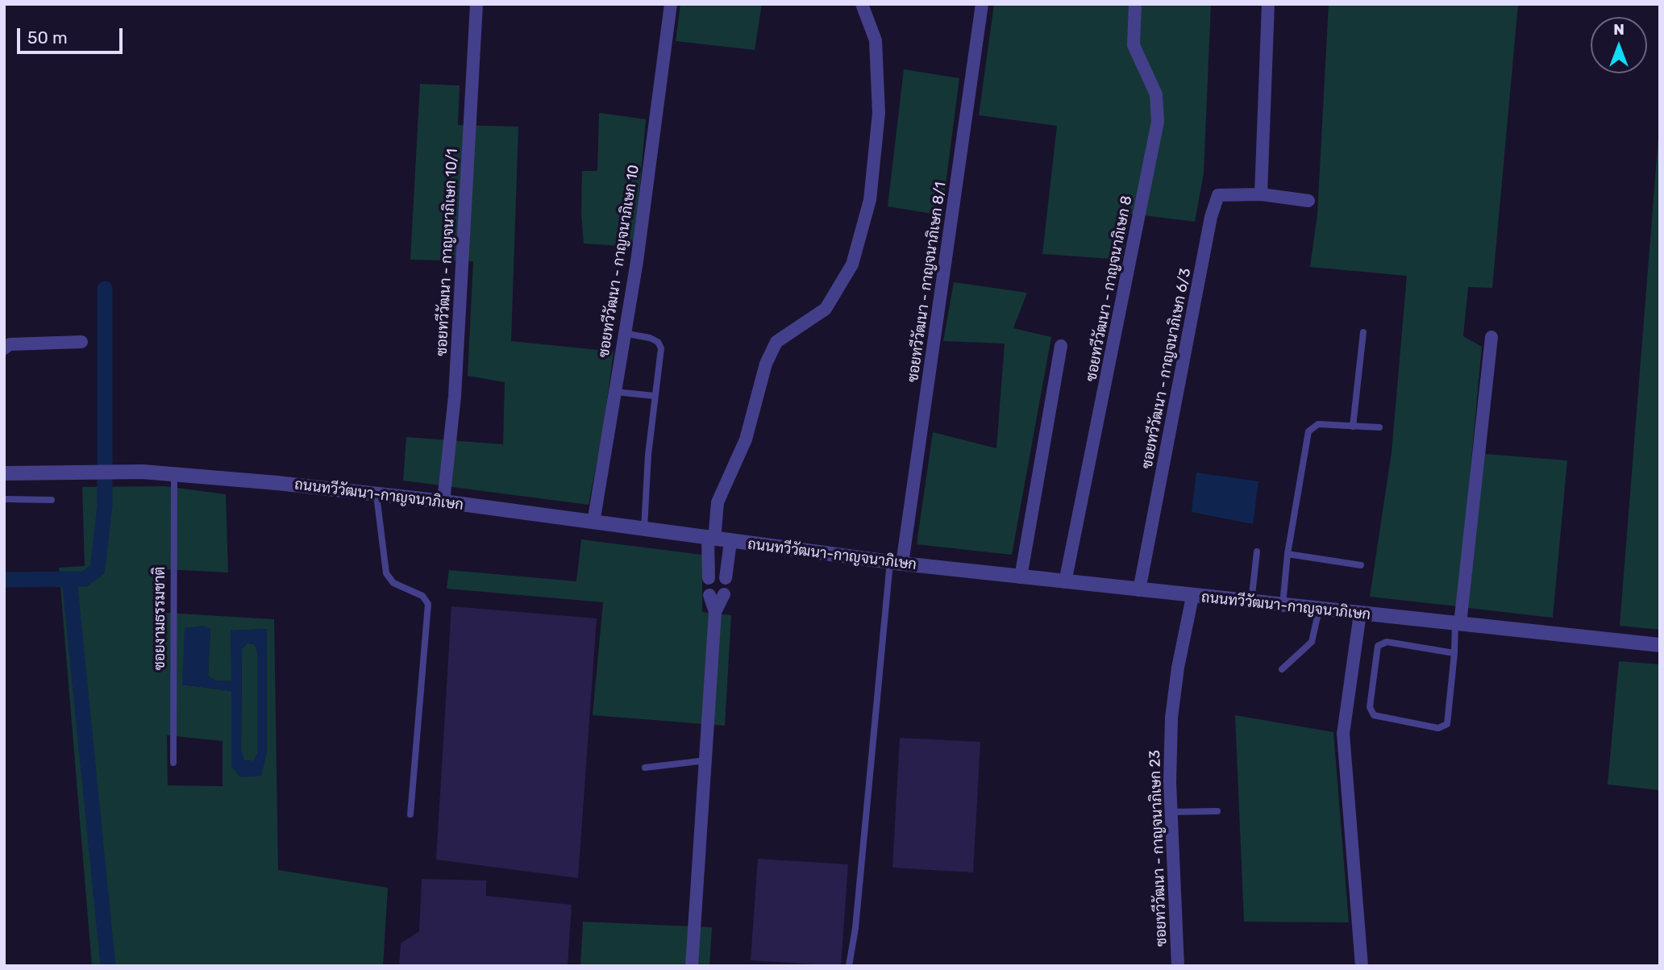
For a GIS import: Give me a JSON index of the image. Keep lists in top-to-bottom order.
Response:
{
  "streets": {
    "street": [
      "ซอยทวีวัฒนา - กาญจนาภิเษก 10/1",
      "ซอยทวีวัฒนา - กาญจนาภิเษก 10",
      "ซอยทวีวัฒนา - กาญจนาภิเษก 8/1",
      "ซอยทวีวัฒนา - กาญจนาภิเษก 8",
      "ซอยทวีวัฒนา - กาญจนาภิเษก 6/3",
      "ถนนทวีวัฒนา-กาญจนาภิเษก",
      "ซอยทวีวัฒนา - กาญจนาภิเษก 23"
    ],
    "lane": ["ซอยงามธรรมชาติ"]
  },
  "crossings": [
    ["ซอยทวีวัฒนา - กาญจนาภิเษก 10/1", "ถนนทวีวัฒนา-กาญจนาภิเษก"],
    ["ซอยทวีวัฒนา - กาญจนาภิเษก 10", "ถนนทวีวัฒนา-กาญจนาภิเษก"],
    ["ซอยทวีวัฒนา - กาญจนาภิเษก 8/1", "ถนนทวีวัฒนา-กาญจนาภิเษก"],
    ["ซอยทวีวัฒนา - กาญจนาภิเษก 8", "ถนนทวีวัฒนา-กาญจนาภิเษก"],
    ["ซอยทวีวัฒนา - กาญจนาภิเษก 6/3", "ถนนทวีวัฒนา-กาญจนาภิเษก"],
    ["ถนนทวีวัฒนา-กาญจนาภิเษก", "ซอยงามธรรมชาติ"],
    ["ถนนทวีวัฒนา-กาญจนาภิเษก", "ซอยทวีวัฒนา - กาญจนาภิเษก 23"]
  ],
  "scale_bar": "50 m",
  "north": "top"
}
